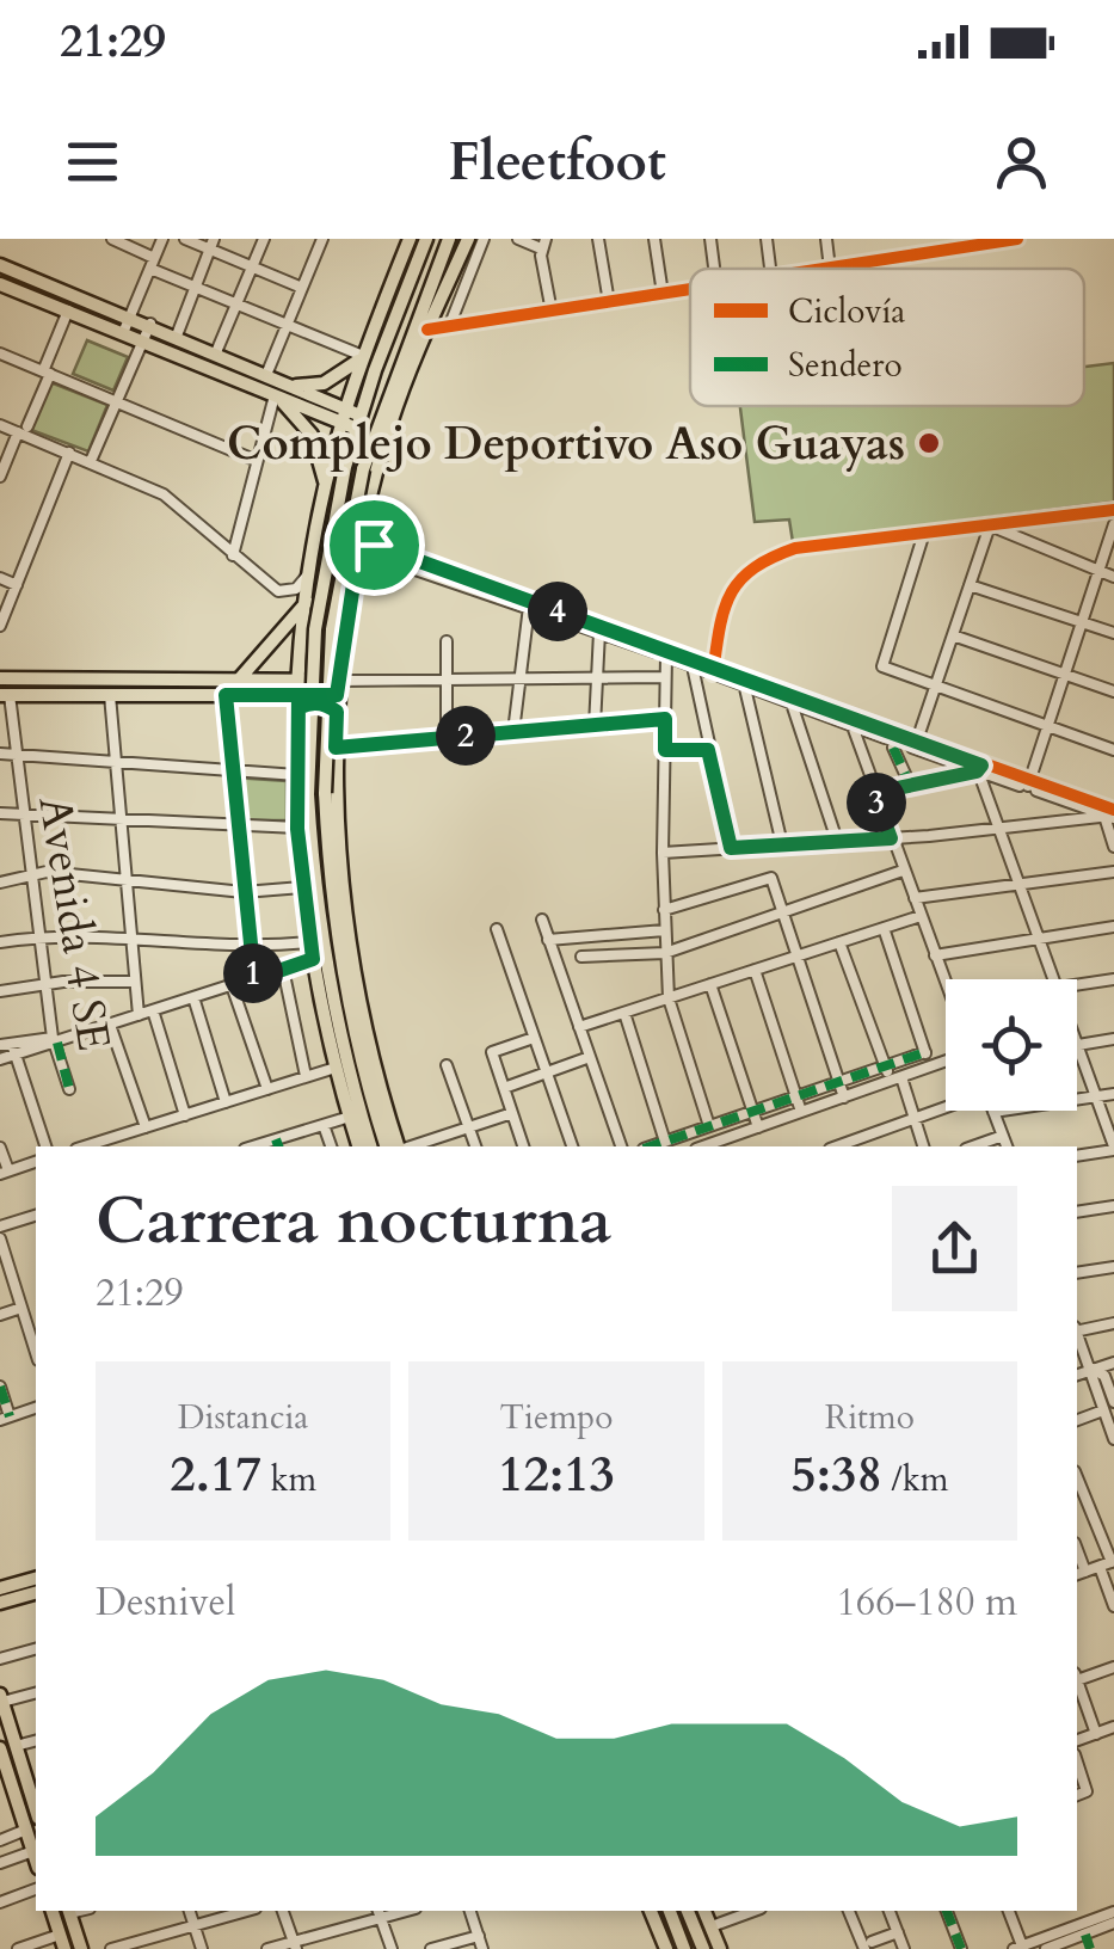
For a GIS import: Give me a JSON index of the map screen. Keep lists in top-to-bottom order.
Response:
{
  "streets": {
    "street": ["Avenida 4 SE"]
  },
  "places": ["Complejo Deportivo Aso Guayas"],
  "legend": ["Ciclovía", "Sendero"],
  "page": {
    "status": "21:29",
    "header": "Fleetfoot",
    "pins": [
      "4",
      "2",
      "3",
      "1"
    ],
    "heading": ["Carrera nocturna", "21:29"],
    "stats": [
      ["Distancia", "2.17 km"],
      ["Tiempo", "12:13"],
      ["Ritmo", "5:38 /km"]
    ],
    "chart": ["Desnivel", "166–180 m"]
  }
}
